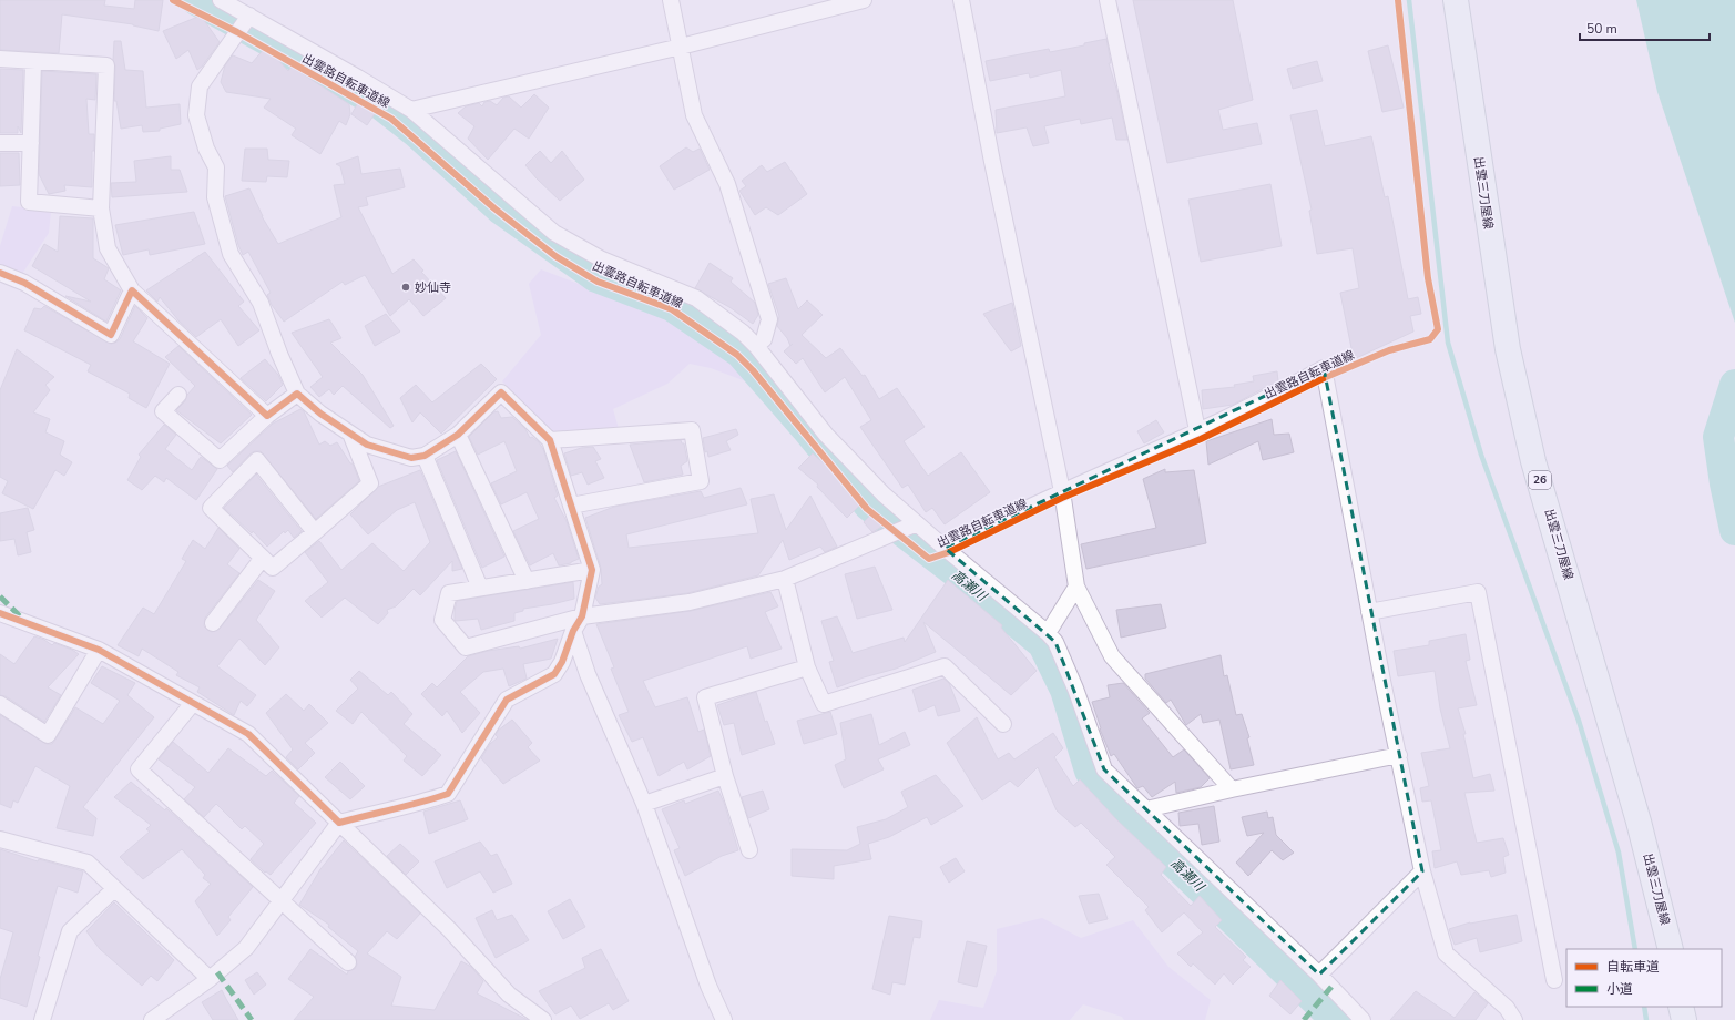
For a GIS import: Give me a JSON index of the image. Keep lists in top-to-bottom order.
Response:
{
  "streets": {
    "main road": ["出雲三刀屋線", "26"],
    "cycle path": ["出雲路自転車道線"]
  },
  "water": ["高瀬川"],
  "places": ["妙仙寺"],
  "legend": ["自転車道", "小道"],
  "scale_bar": "50 m"
}
